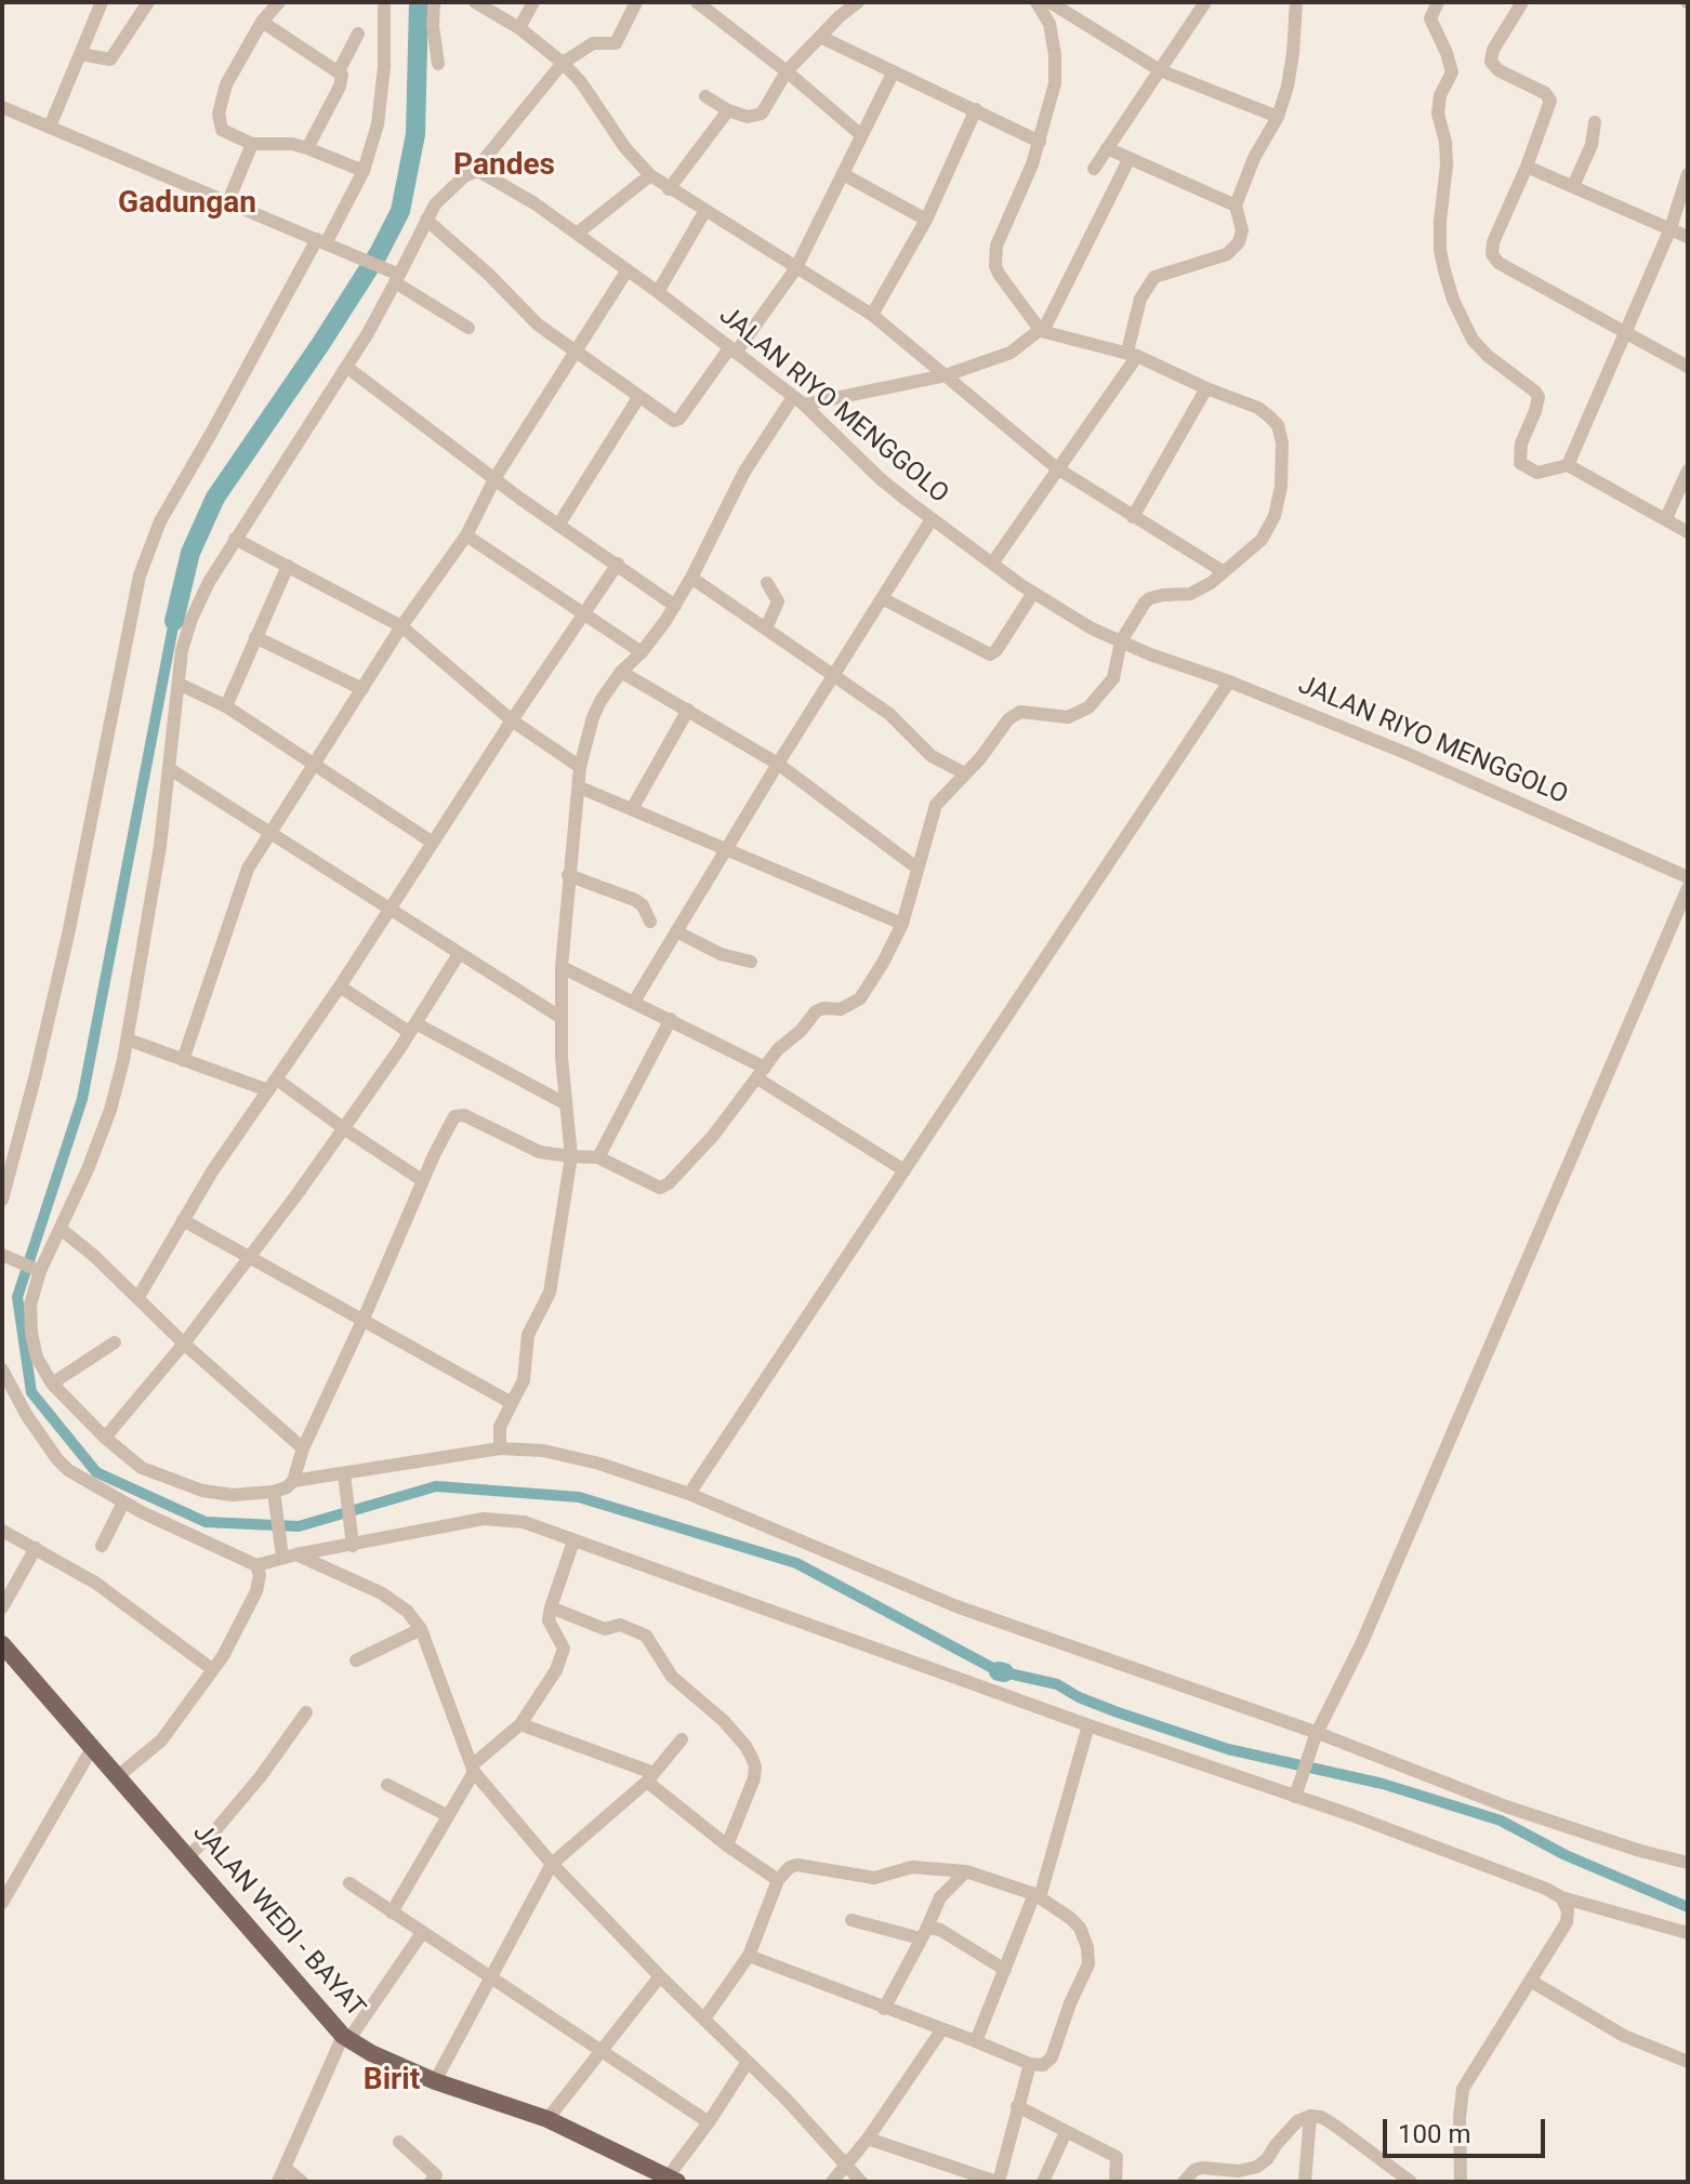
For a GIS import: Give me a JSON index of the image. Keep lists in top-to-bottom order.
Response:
{
  "streets": {
    "main road": ["JALAN WEDI - BAYAT"],
    "street": ["JALAN RIYO MENGGOLO"]
  },
  "districts": ["Pandes", "Gadungan", "Birit"],
  "scale_bar": "100 m"
}
